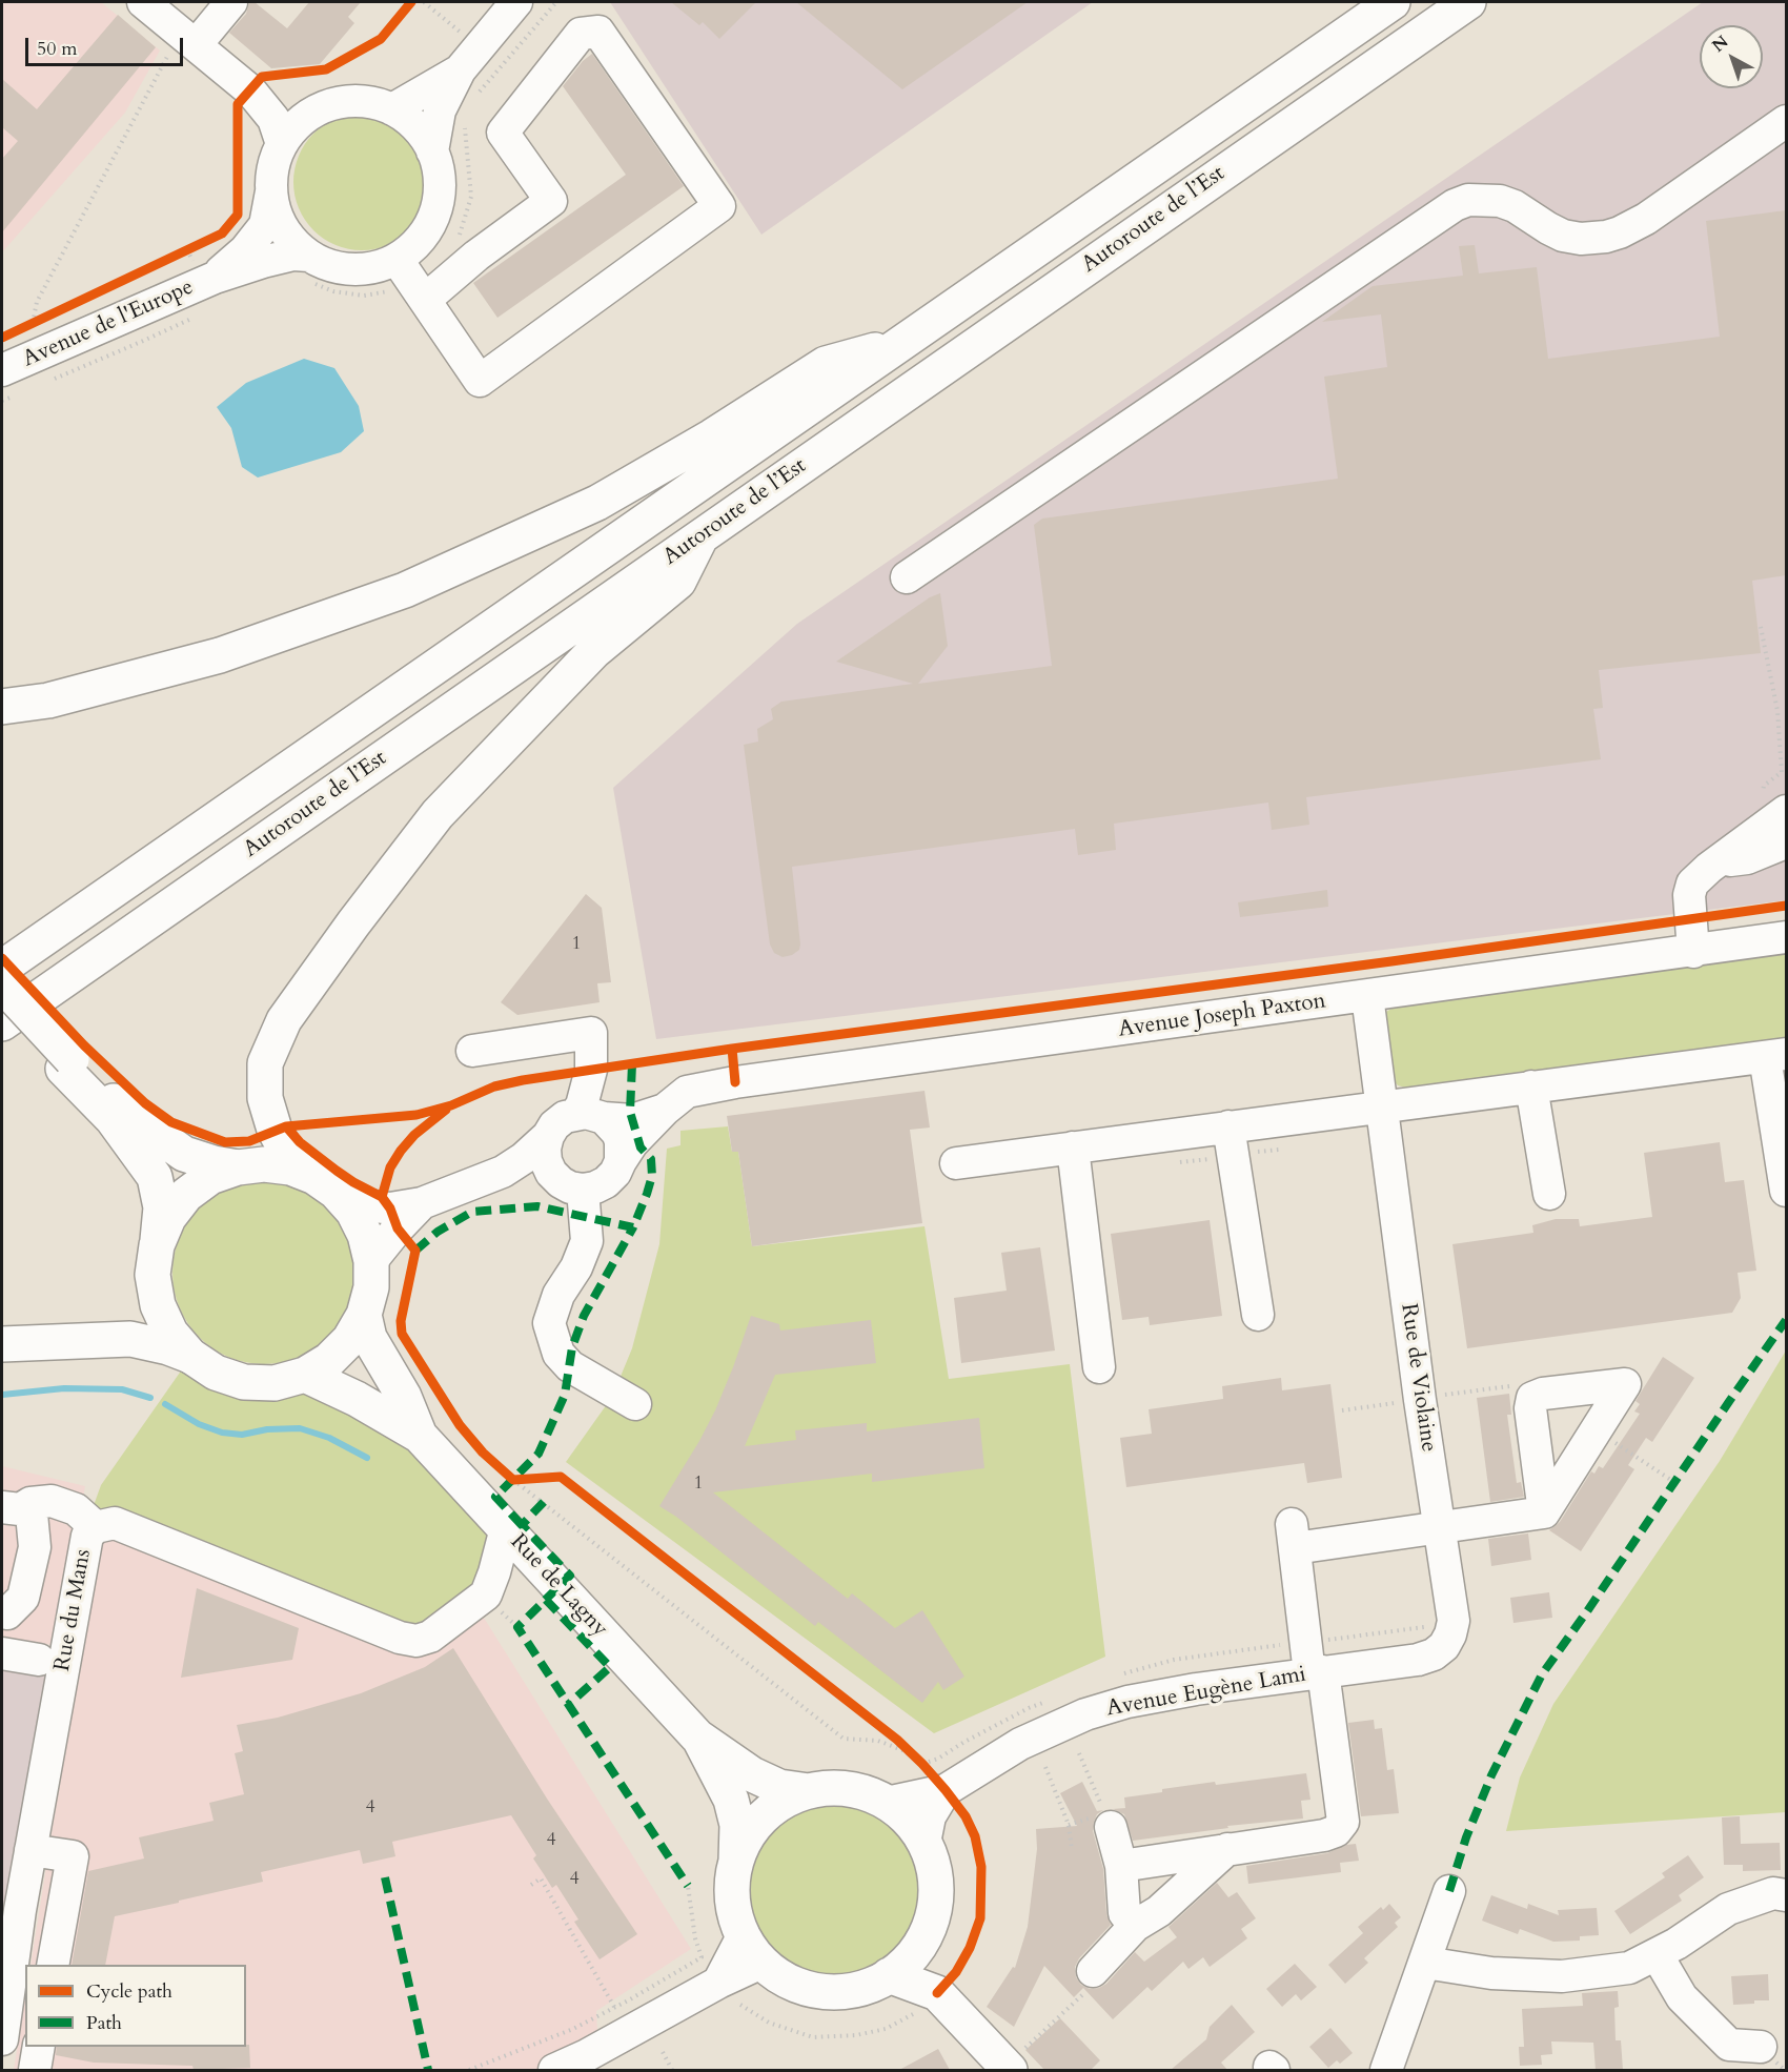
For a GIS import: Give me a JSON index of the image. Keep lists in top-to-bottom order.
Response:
{
  "streets": {
    "main road": ["Autoroute de l’Est", "Rue de Lagny"],
    "street": [
      "Avenue de l'Europe",
      "Avenue Joseph Paxton",
      "Rue de Violaine",
      "Rue du Mans",
      "Avenue Eugène Lami"
    ]
  },
  "crossings": [
    ["Avenue Joseph Paxton", "Rue de Violaine"],
    ["Rue de Violaine", "Avenue Eugène Lami"],
    ["Rue de Lagny", "Rue du Mans"]
  ],
  "house_numbers": [
    "1",
    "1",
    "4",
    "4",
    "4"
  ],
  "legend": ["Cycle path", "Path"],
  "scale_bar": "50 m",
  "north": "top left"
}
